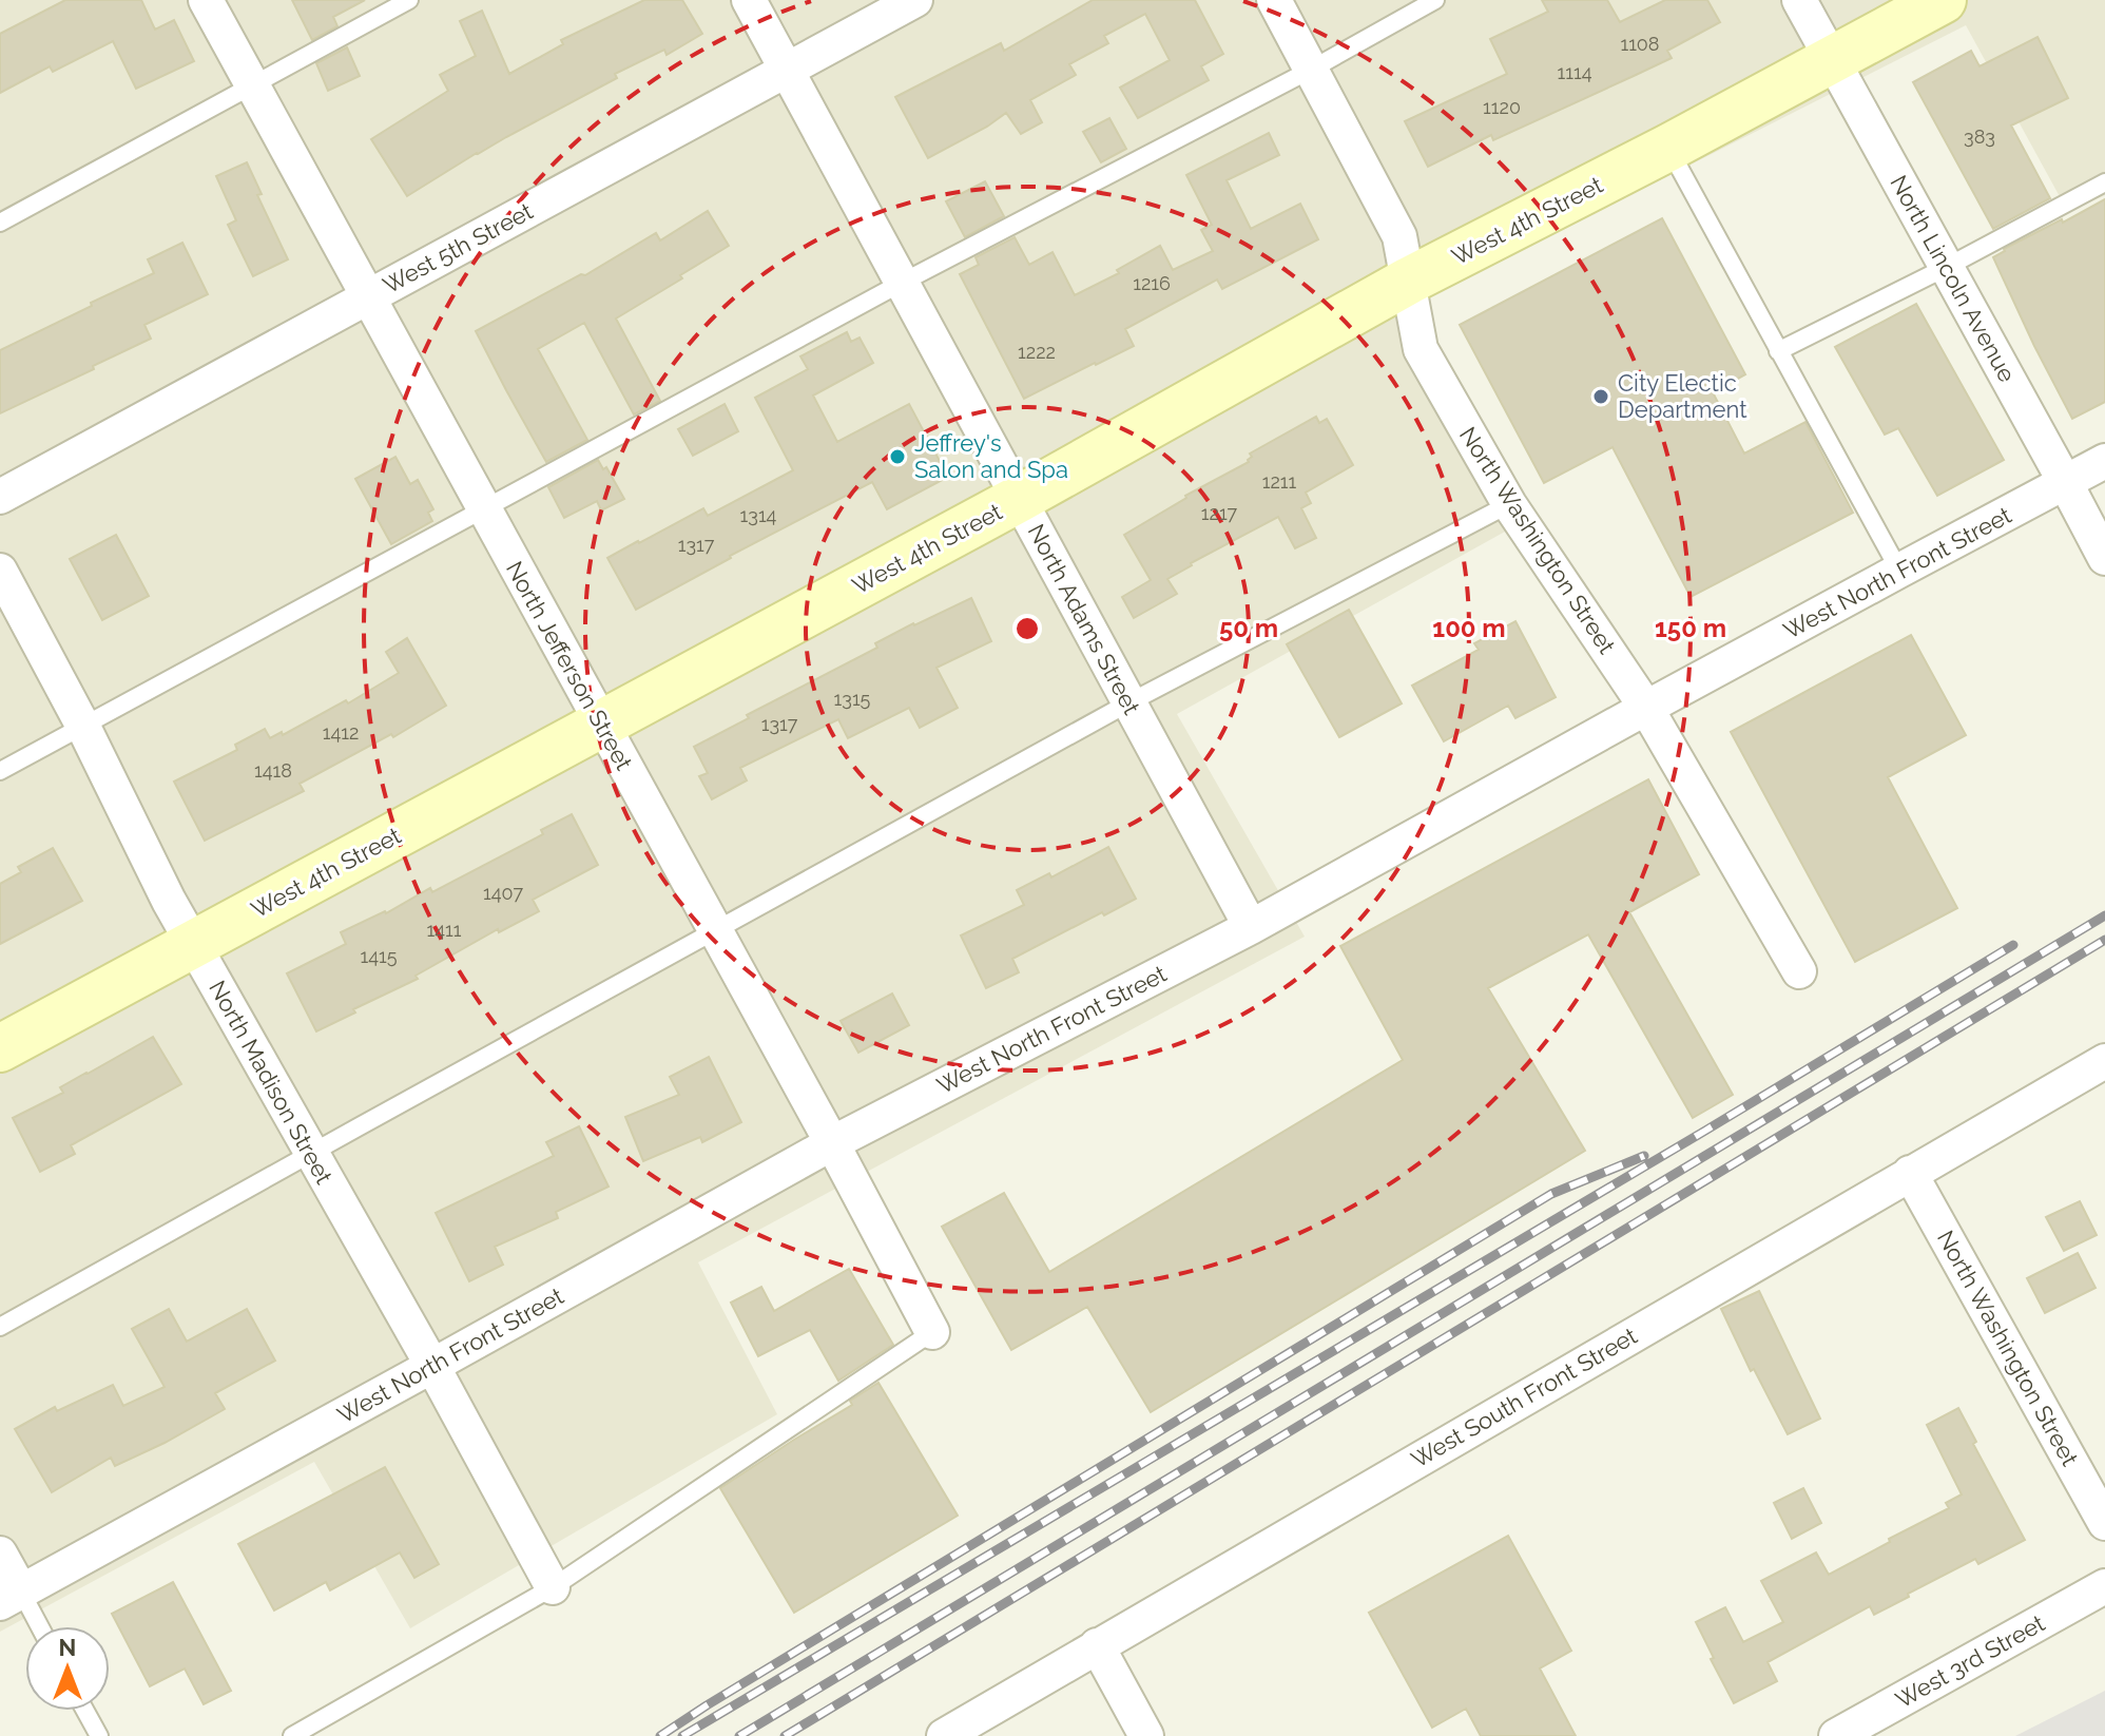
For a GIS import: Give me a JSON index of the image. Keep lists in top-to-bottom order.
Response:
{
  "streets": {
    "main road": ["West 4th Street"],
    "street": [
      "West 5th Street",
      "North Lincoln Avenue",
      "North Washington Street",
      "West North Front Street",
      "North Adams Street",
      "North Jefferson Street",
      "North Madison Street",
      "West South Front Street",
      "West 3rd Street"
    ]
  },
  "crossings": [
    ["West 4th Street", "North Lincoln Avenue"],
    ["West 4th Street", "North Washington Street"],
    ["West 4th Street", "North Adams Street"],
    ["West 4th Street", "North Jefferson Street"],
    ["West 4th Street", "North Madison Street"],
    ["West 5th Street", "North Adams Street"],
    ["West 5th Street", "North Jefferson Street"],
    ["North Lincoln Avenue", "West North Front Street"],
    ["North Washington Street", "West North Front Street"],
    ["North Washington Street", "West South Front Street"],
    ["West North Front Street", "North Adams Street"],
    ["West North Front Street", "North Jefferson Street"],
    ["West North Front Street", "North Madison Street"]
  ],
  "places": ["City Electic Department", "Jeffrey's Salon and Spa"],
  "house_numbers": [
    "1108",
    "1114",
    "1120",
    "383",
    "1216",
    "1222",
    "1211",
    "1217",
    "1314",
    "1317",
    "1315",
    "1317",
    "1412",
    "1418",
    "1407",
    "1411",
    "1415"
  ],
  "north": "top",
  "rings": ["50 m", "100 m", "150 m"]
}
